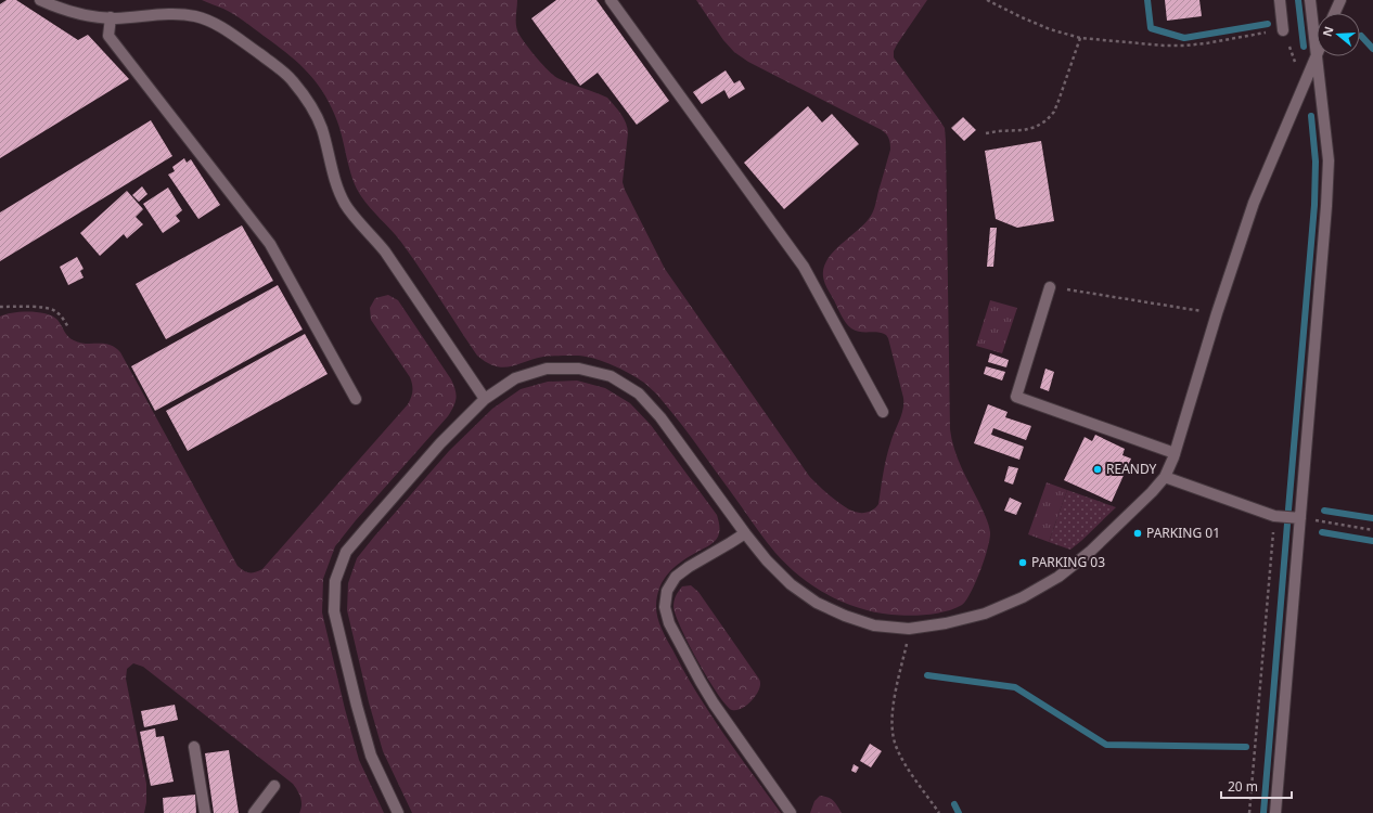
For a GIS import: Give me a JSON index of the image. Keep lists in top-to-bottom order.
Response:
{
  "places": ["REANDY", "PARKING 01", "PARKING 03"],
  "scale_bar": "20 m",
  "north": "left"
}
